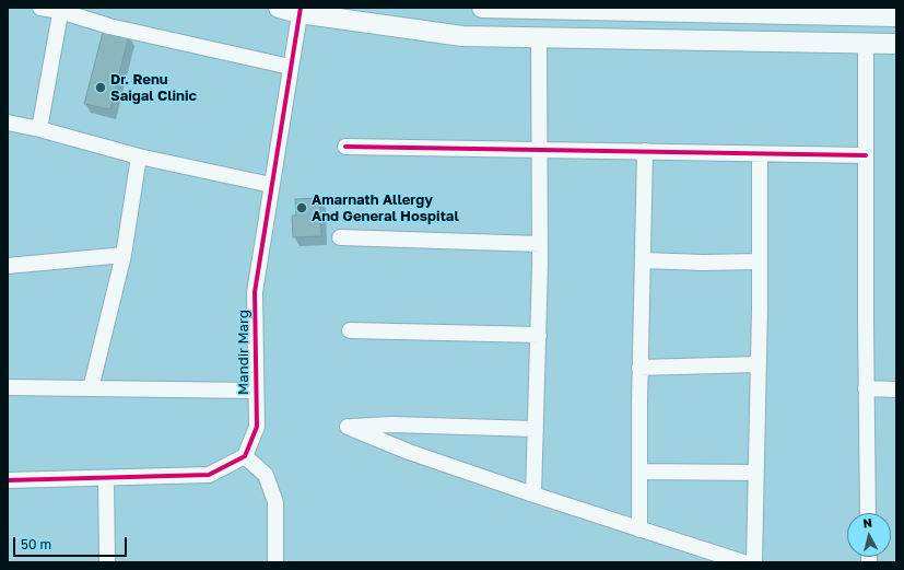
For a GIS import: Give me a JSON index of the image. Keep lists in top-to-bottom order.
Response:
{
  "streets": {
    "street": ["Mandir Marg"]
  },
  "places": ["Dr. Renu Saigal Clinic", "Amarnath Allergy And General Hospital"],
  "scale_bar": "50 m",
  "north": "top"
}
